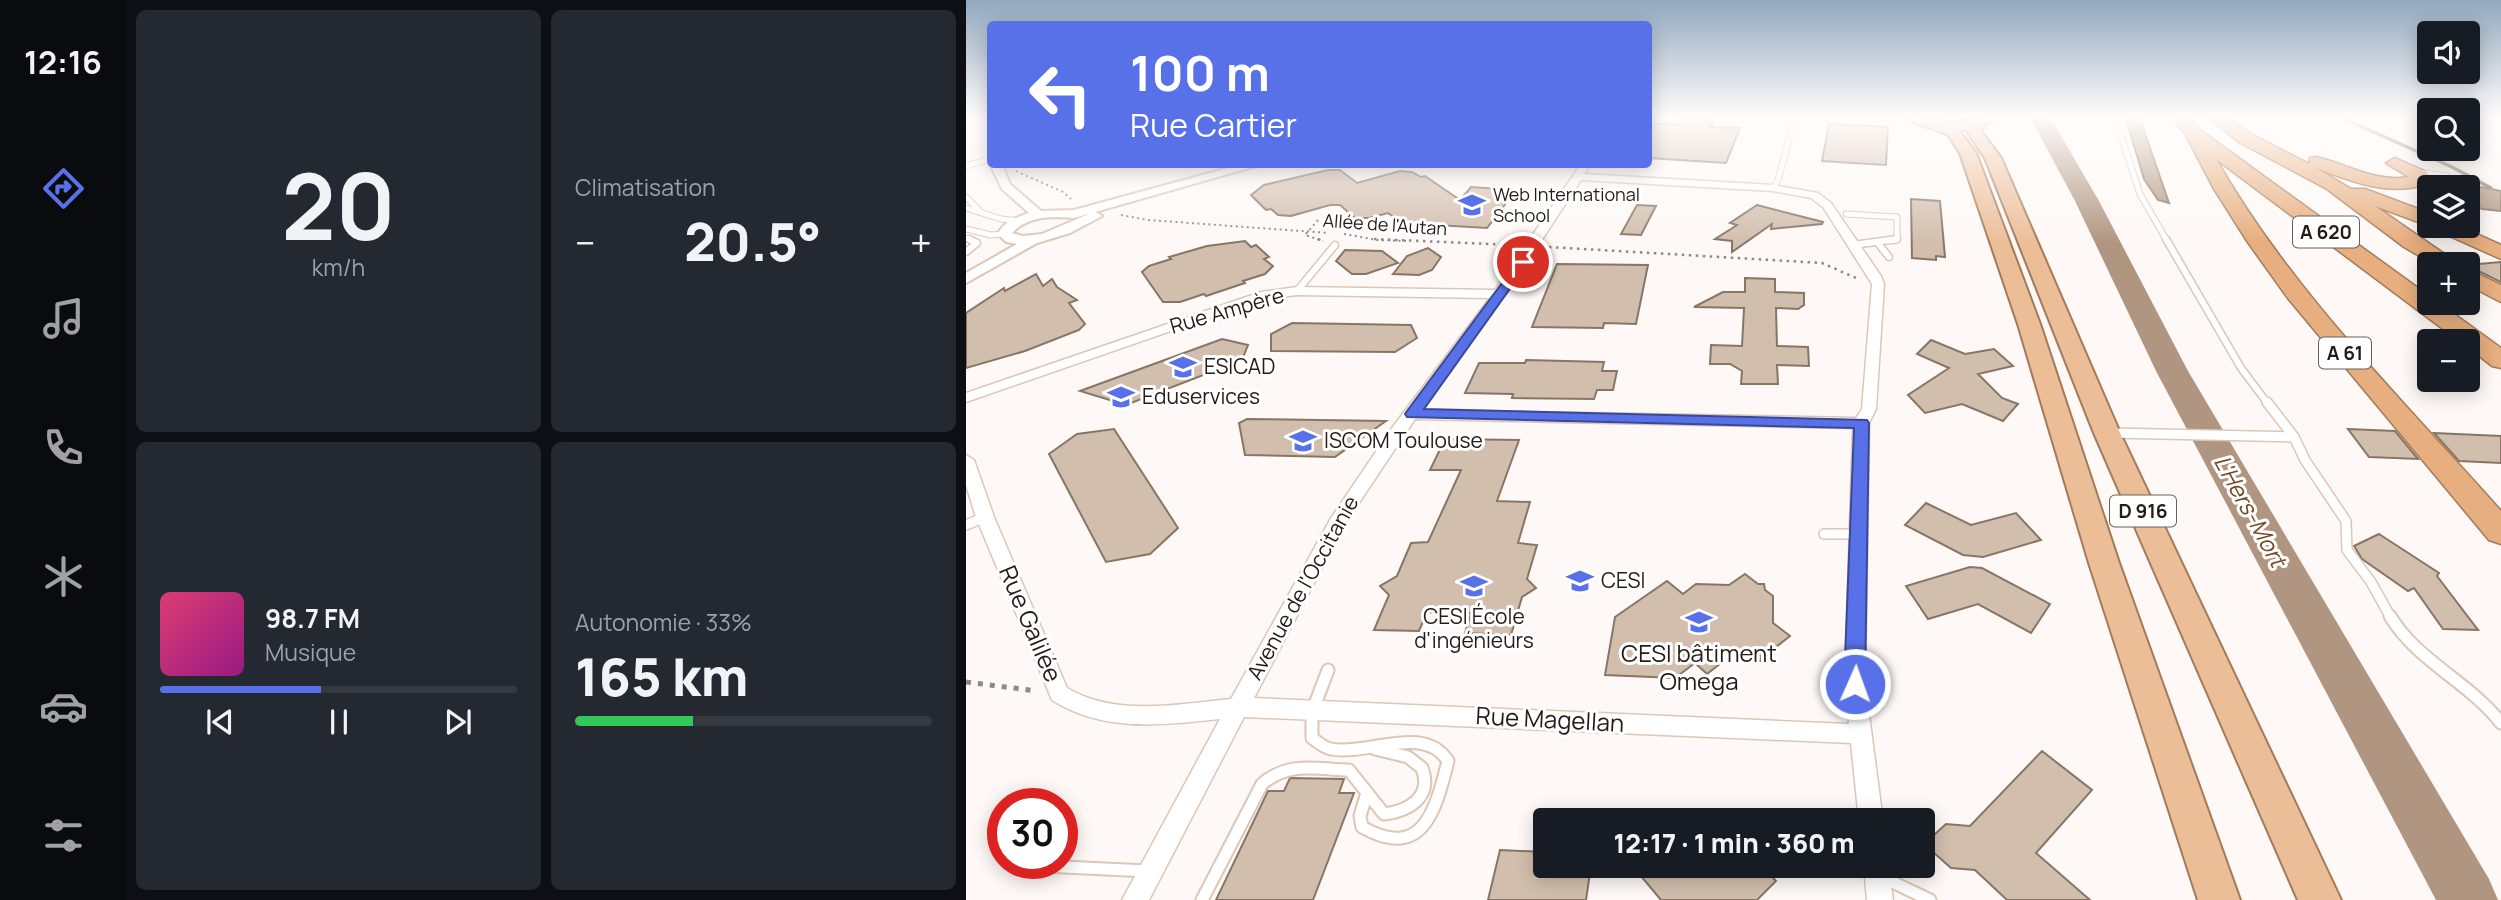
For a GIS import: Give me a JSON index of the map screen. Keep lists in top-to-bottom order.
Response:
{
  "streets": {
    "highway": ["A 620", "A 61", "D 916"],
    "street": [
      "Rue Ampère",
      "Avenue de l'Occitanie",
      "Rue Galilée",
      "Rue Magellan"
    ],
    "path": ["Allée de l'Autan"]
  },
  "crossings": [
    ["Allée de l'Autan", "Avenue de l'Occitanie"],
    ["Rue Ampère", "Avenue de l'Occitanie"],
    ["Avenue de l'Occitanie", "Rue Galilée"],
    ["Avenue de l'Occitanie", "Rue Magellan"],
    ["Rue Galilée", "Rue Magellan"]
  ],
  "water": ["L'Hers-Mort"],
  "places": {
    "school or university": [
      "Web International School",
      "ESICAD",
      "Eduservices",
      "ISCOM Toulouse",
      "CESI",
      "CESI École d'ingénieurs",
      "CESI bâtiment Omega"
    ]
  },
  "page": {
    "tabs": "12:16",
    "tile": [
      ["20", "km/h"],
      "Climatisation",
      ["Autonomie · 33%", "165 km"]
    ],
    "map_buttons": ["+", "−"],
    "turn": ["100 m", "Rue Cartier"],
    "heat": ["−", "20.5°", "+"],
    "song": ["98.7 FM", "Musique"],
    "limit": "30",
    "trip": "12:17 · 1 min · 360 m"
  }
}
